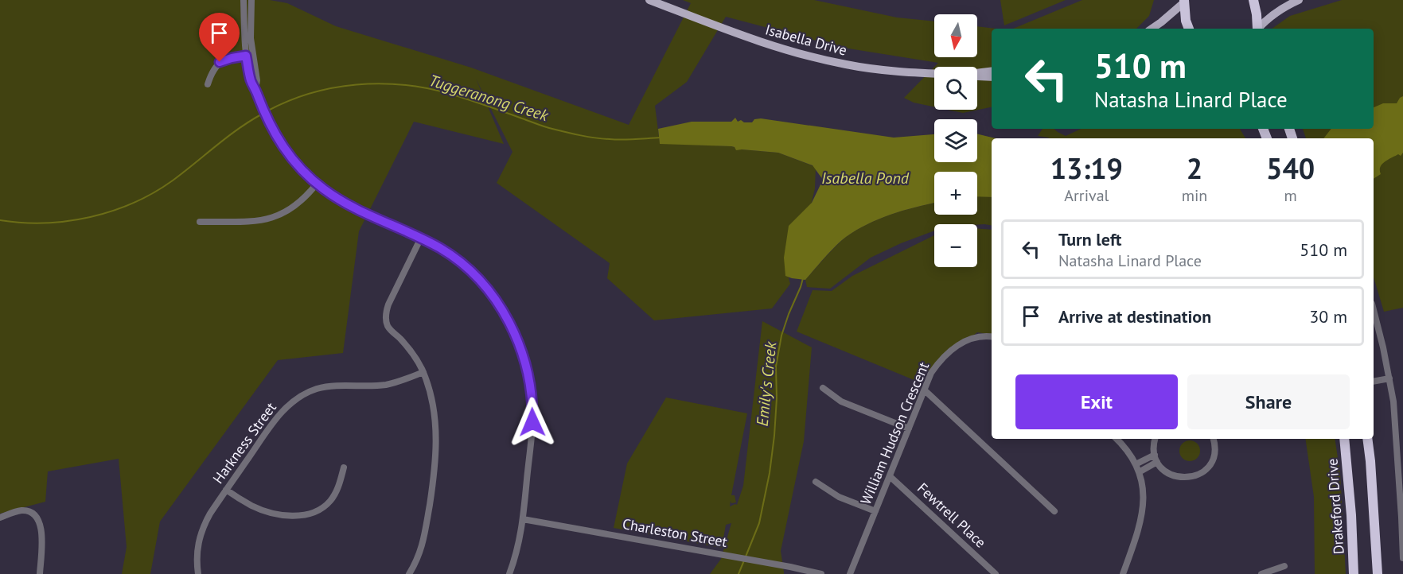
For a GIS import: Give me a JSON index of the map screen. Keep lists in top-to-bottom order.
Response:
{
  "streets": {
    "highway": ["Drakeford Drive"],
    "main road": ["Isabella Drive"],
    "street": [
      "William Hudson Crescent",
      "Harkness Street",
      "Fewtrell Place",
      "Charleston Street"
    ]
  },
  "crossings": [
    ["William Hudson Crescent", "Fewtrell Place"]
  ],
  "water": ["Tuggeranong Creek", "Isabella Pond", "Emily's Creek"],
  "north": "bottom",
  "page": {
    "map_buttons": ["+", "−"],
    "turn": ["510 m", "Natasha Linard Place"],
    "eta": [
      "13:19",
      "Arrival",
      "2",
      "min",
      "540",
      "m"
    ],
    "list": [
      {
        "name": "Turn left",
        "note": "Natasha Linard Place",
        "value": "510 m"
      },
      {
        "name": "Arrive at destination",
        "value": "30 m"
      }
    ],
    "buttons": ["Exit", "Share"]
  }
}
